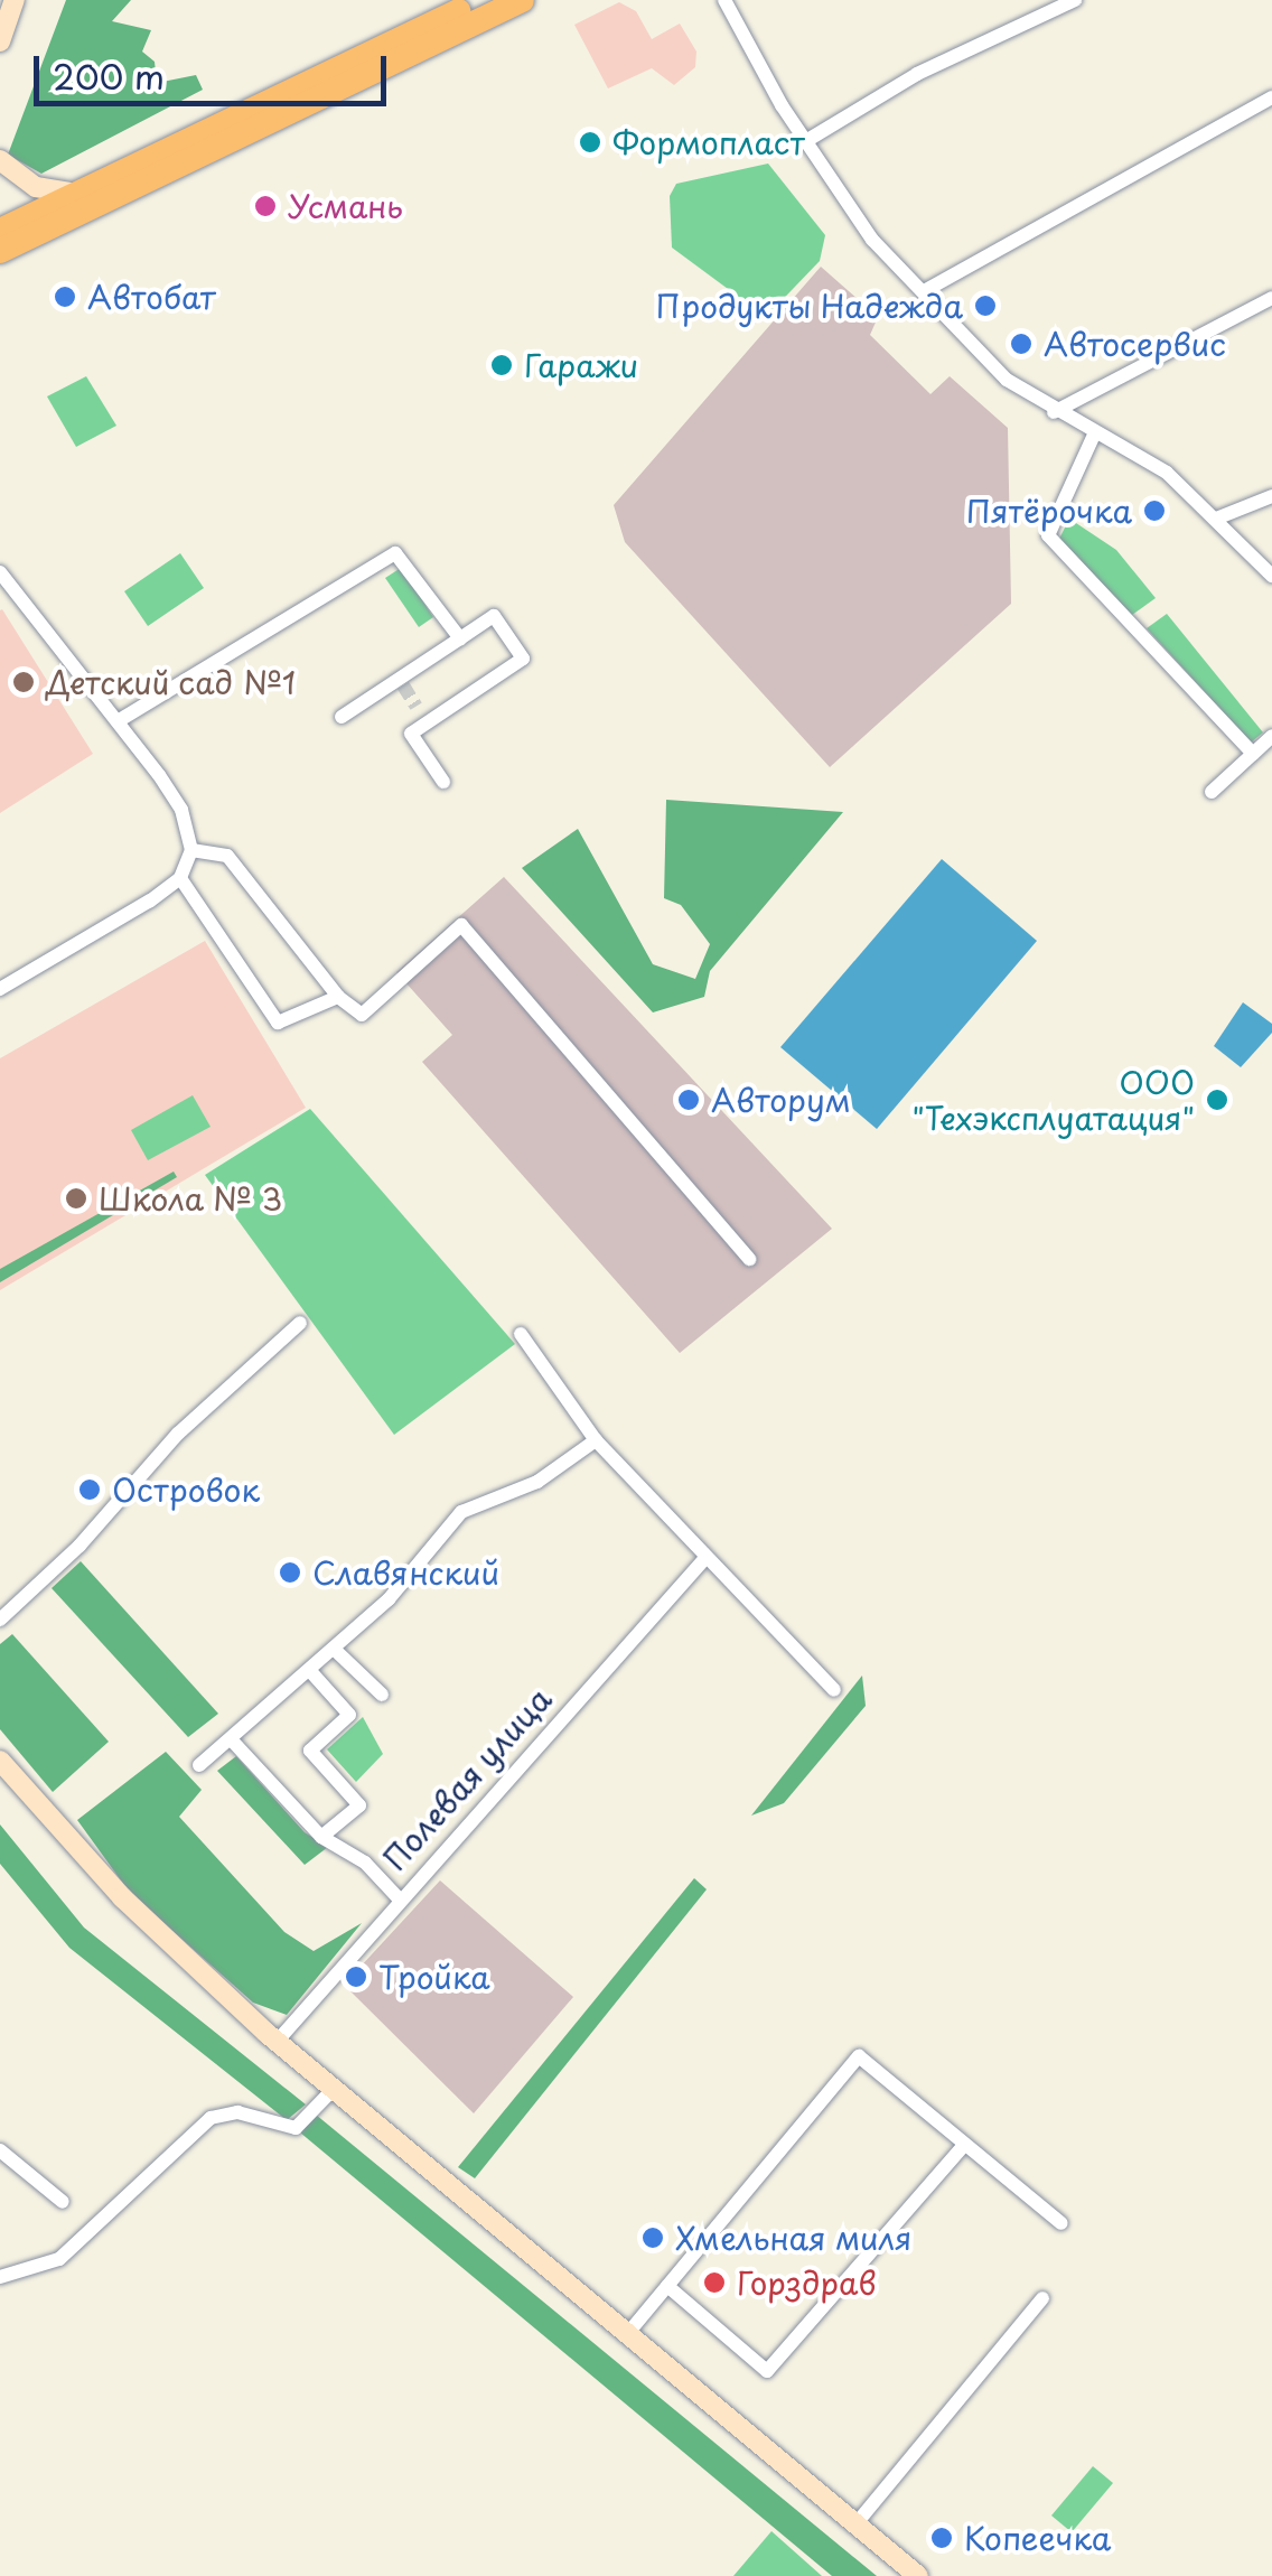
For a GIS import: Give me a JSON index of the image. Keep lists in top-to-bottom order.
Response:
{
  "streets": {
    "street": ["Полевая улица"]
  },
  "places": [
    "Формопласт",
    "Усмань",
    "Автобат",
    "Продукты Надежда",
    "Автосервис",
    "Гаражи",
    "Пятёрочка",
    "Детский сад №1",
    "Авторум",
    "ООО \"Техэксплуатация\"",
    "Школа № 3",
    "Островок",
    "Славянский",
    "Тройка",
    "Хмельная миля",
    "Горздрав",
    "Копеечка"
  ],
  "scale_bar": "200 m"
}
